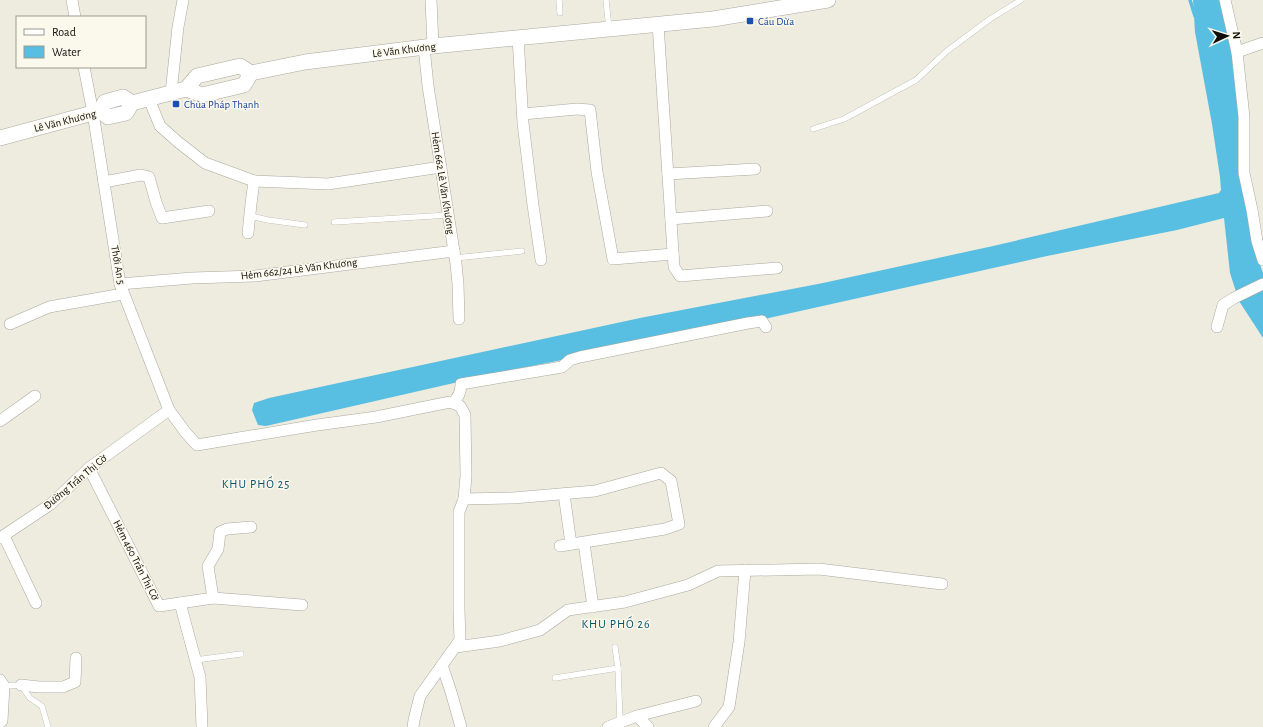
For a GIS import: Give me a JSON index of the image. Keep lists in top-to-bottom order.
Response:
{
  "streets": {
    "main road": ["Lê Văn Khương"],
    "street": [
      "Hẻm 662 Lê Văn Khương",
      "Thới An 5",
      "Hẻm 662/24 Lê Văn Khương",
      "Đường Trần Thị Cờ",
      "Hẻm 460 Trần Thị Cờ"
    ]
  },
  "crossings": [
    ["Lê Văn Khương", "Hẻm 662 Lê Văn Khương"],
    ["Lê Văn Khương", "Thới An 5"],
    ["Hẻm 662 Lê Văn Khương", "Hẻm 662/24 Lê Văn Khương"],
    ["Thới An 5", "Hẻm 662/24 Lê Văn Khương"],
    ["Thới An 5", "Đường Trần Thị Cờ"],
    ["Đường Trần Thị Cờ", "Hẻm 460 Trần Thị Cờ"]
  ],
  "districts": ["KHU PHỐ 25", "KHU PHỐ 26"],
  "places": {
    "transit": ["Cầu Dừa", "Chùa Pháp Thạnh"]
  },
  "legend": ["Road", "Water"],
  "north": "right"
}
